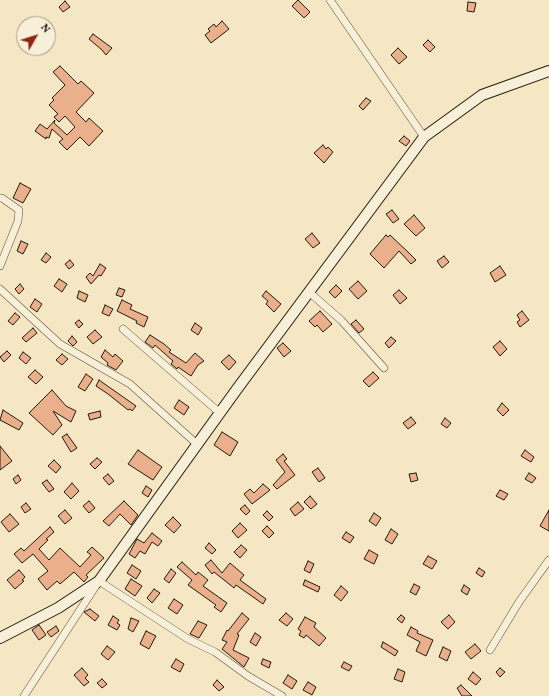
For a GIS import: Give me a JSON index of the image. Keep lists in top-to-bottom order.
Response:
{
  "north": "top right"
}
